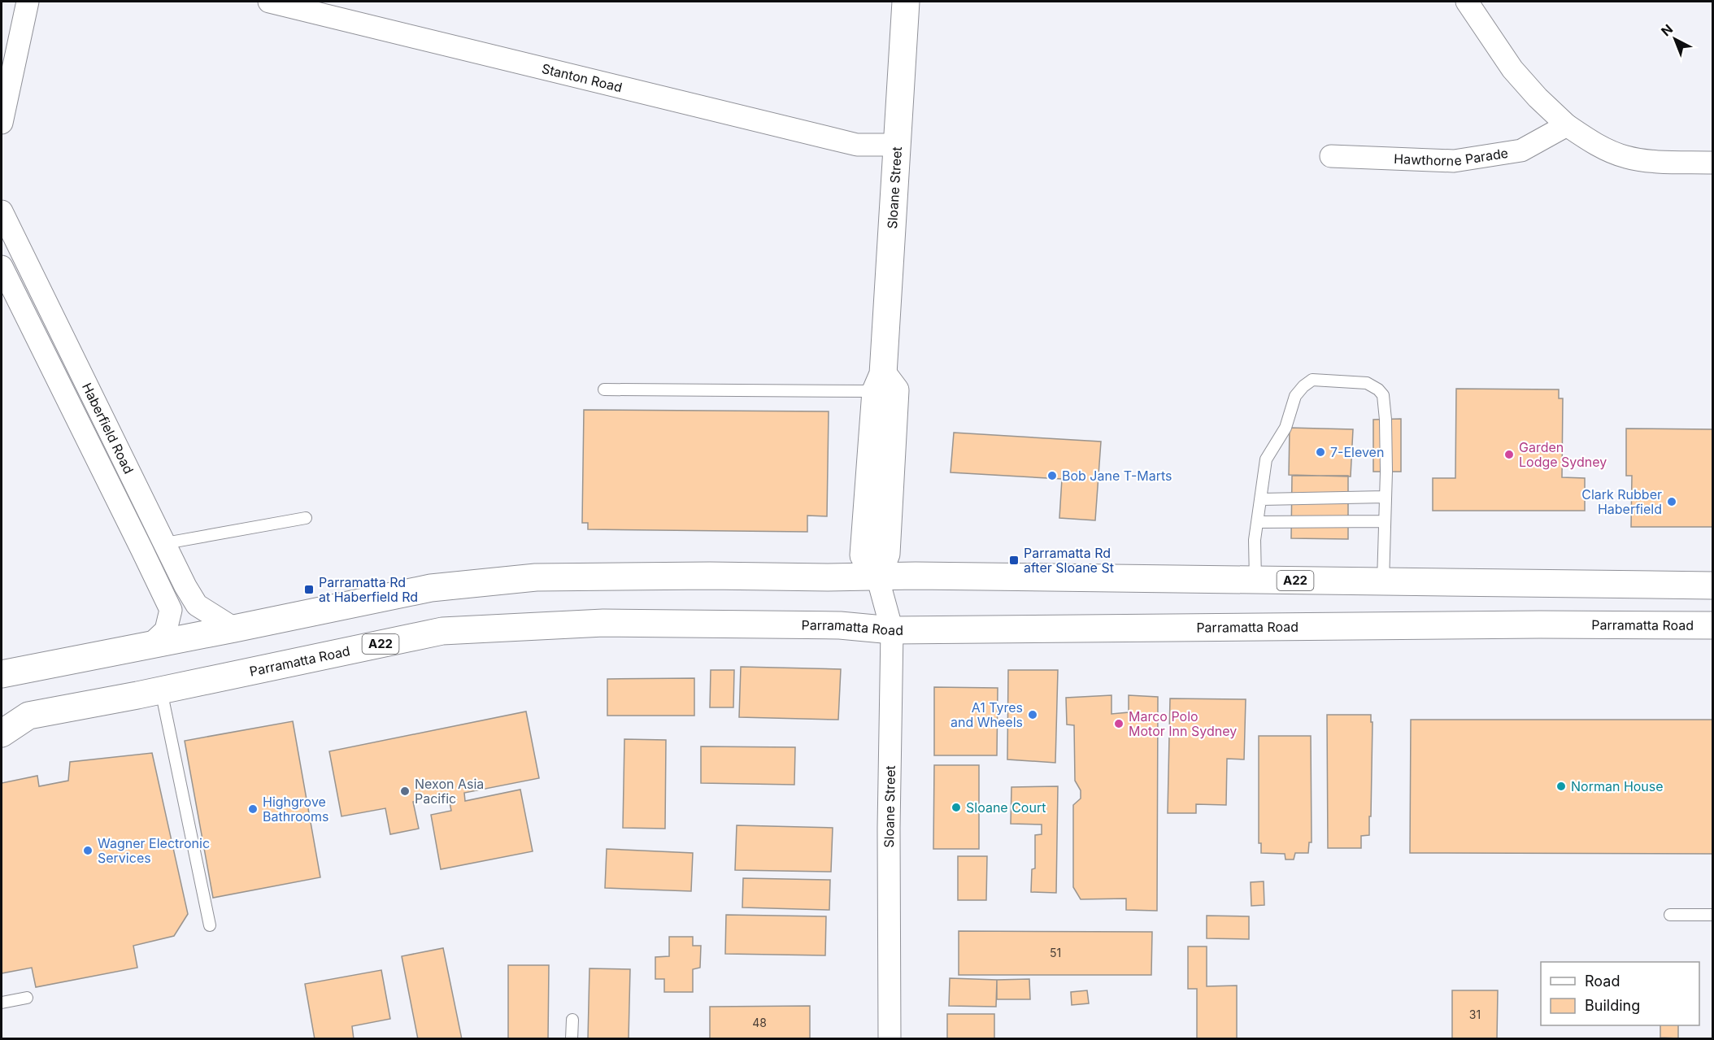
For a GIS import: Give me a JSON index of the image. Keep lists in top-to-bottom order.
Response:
{
  "streets": {
    "main road": ["Sloane Street", "A22", "Parramatta Road"],
    "street": ["Stanton Road", "Hawthorne Parade", "Haberfield Road"]
  },
  "crossings": [
    ["Stanton Road", "Sloane Street"],
    ["Sloane Street", "A22"],
    ["Sloane Street", "Parramatta Road"],
    ["Haberfield Road", "A22"],
    ["A22", "Parramatta Road"]
  ],
  "places": {
    "other": [
      "7-Eleven",
      "Garden Lodge Sydney",
      "Bob Jane T-Marts",
      "Clark Rubber Haberfield",
      "A1 Tyres and Wheels",
      "Marco Polo Motor Inn Sydney",
      "Norman House",
      "Nexon Asia Pacific",
      "Sloane Court",
      "Highgrove Bathrooms",
      "Wagner Electronic Services"
    ],
    "transit": ["Parramatta Rd after Sloane St", "Parramatta Rd at Haberfield Rd"]
  },
  "house_numbers": ["51", "31", "48"],
  "legend": ["Road", "Building"],
  "north": "top left"
}
